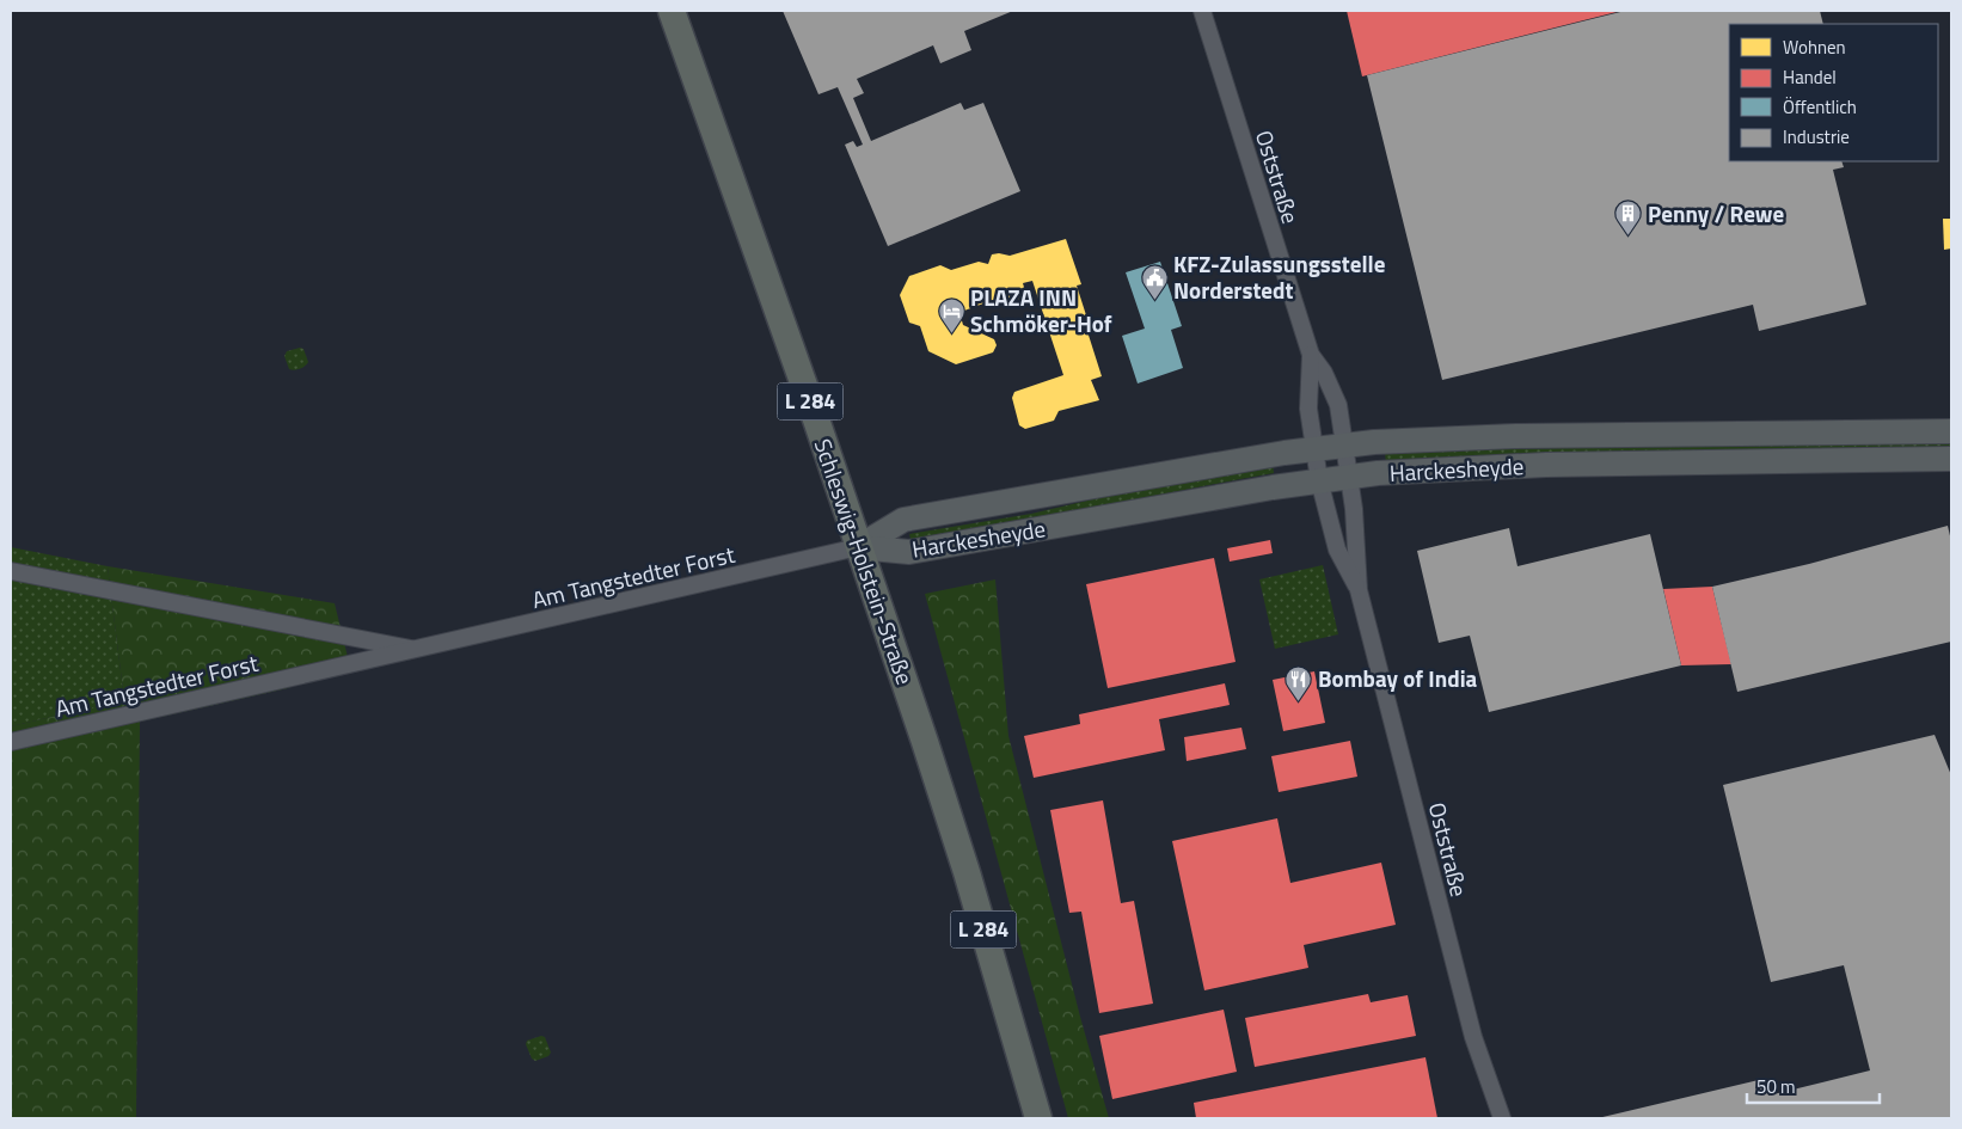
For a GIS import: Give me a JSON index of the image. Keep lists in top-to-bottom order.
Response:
{
  "streets": {
    "main road": ["L 284", "Harckesheyde", "Schleswig-Holstein-Straße"],
    "street": ["Oststraße", "Am Tangstedter Forst"]
  },
  "crossings": [
    ["Oststraße", "Harckesheyde"],
    ["Harckesheyde", "Schleswig-Holstein-Straße"],
    ["Harckesheyde", "Am Tangstedter Forst"],
    ["Schleswig-Holstein-Straße", "Am Tangstedter Forst"]
  ],
  "places": {
    "building": ["Penny / Rewe"],
    "public building": ["KFZ-Zulassungsstelle Norderstedt"],
    "hotel": ["PLAZA INN Schmöker-Hof"],
    "restaurant": ["Bombay of India"]
  },
  "legend": [
    "Wohnen",
    "Handel",
    "Öffentlich",
    "Industrie"
  ],
  "scale_bar": "50 m"
}
